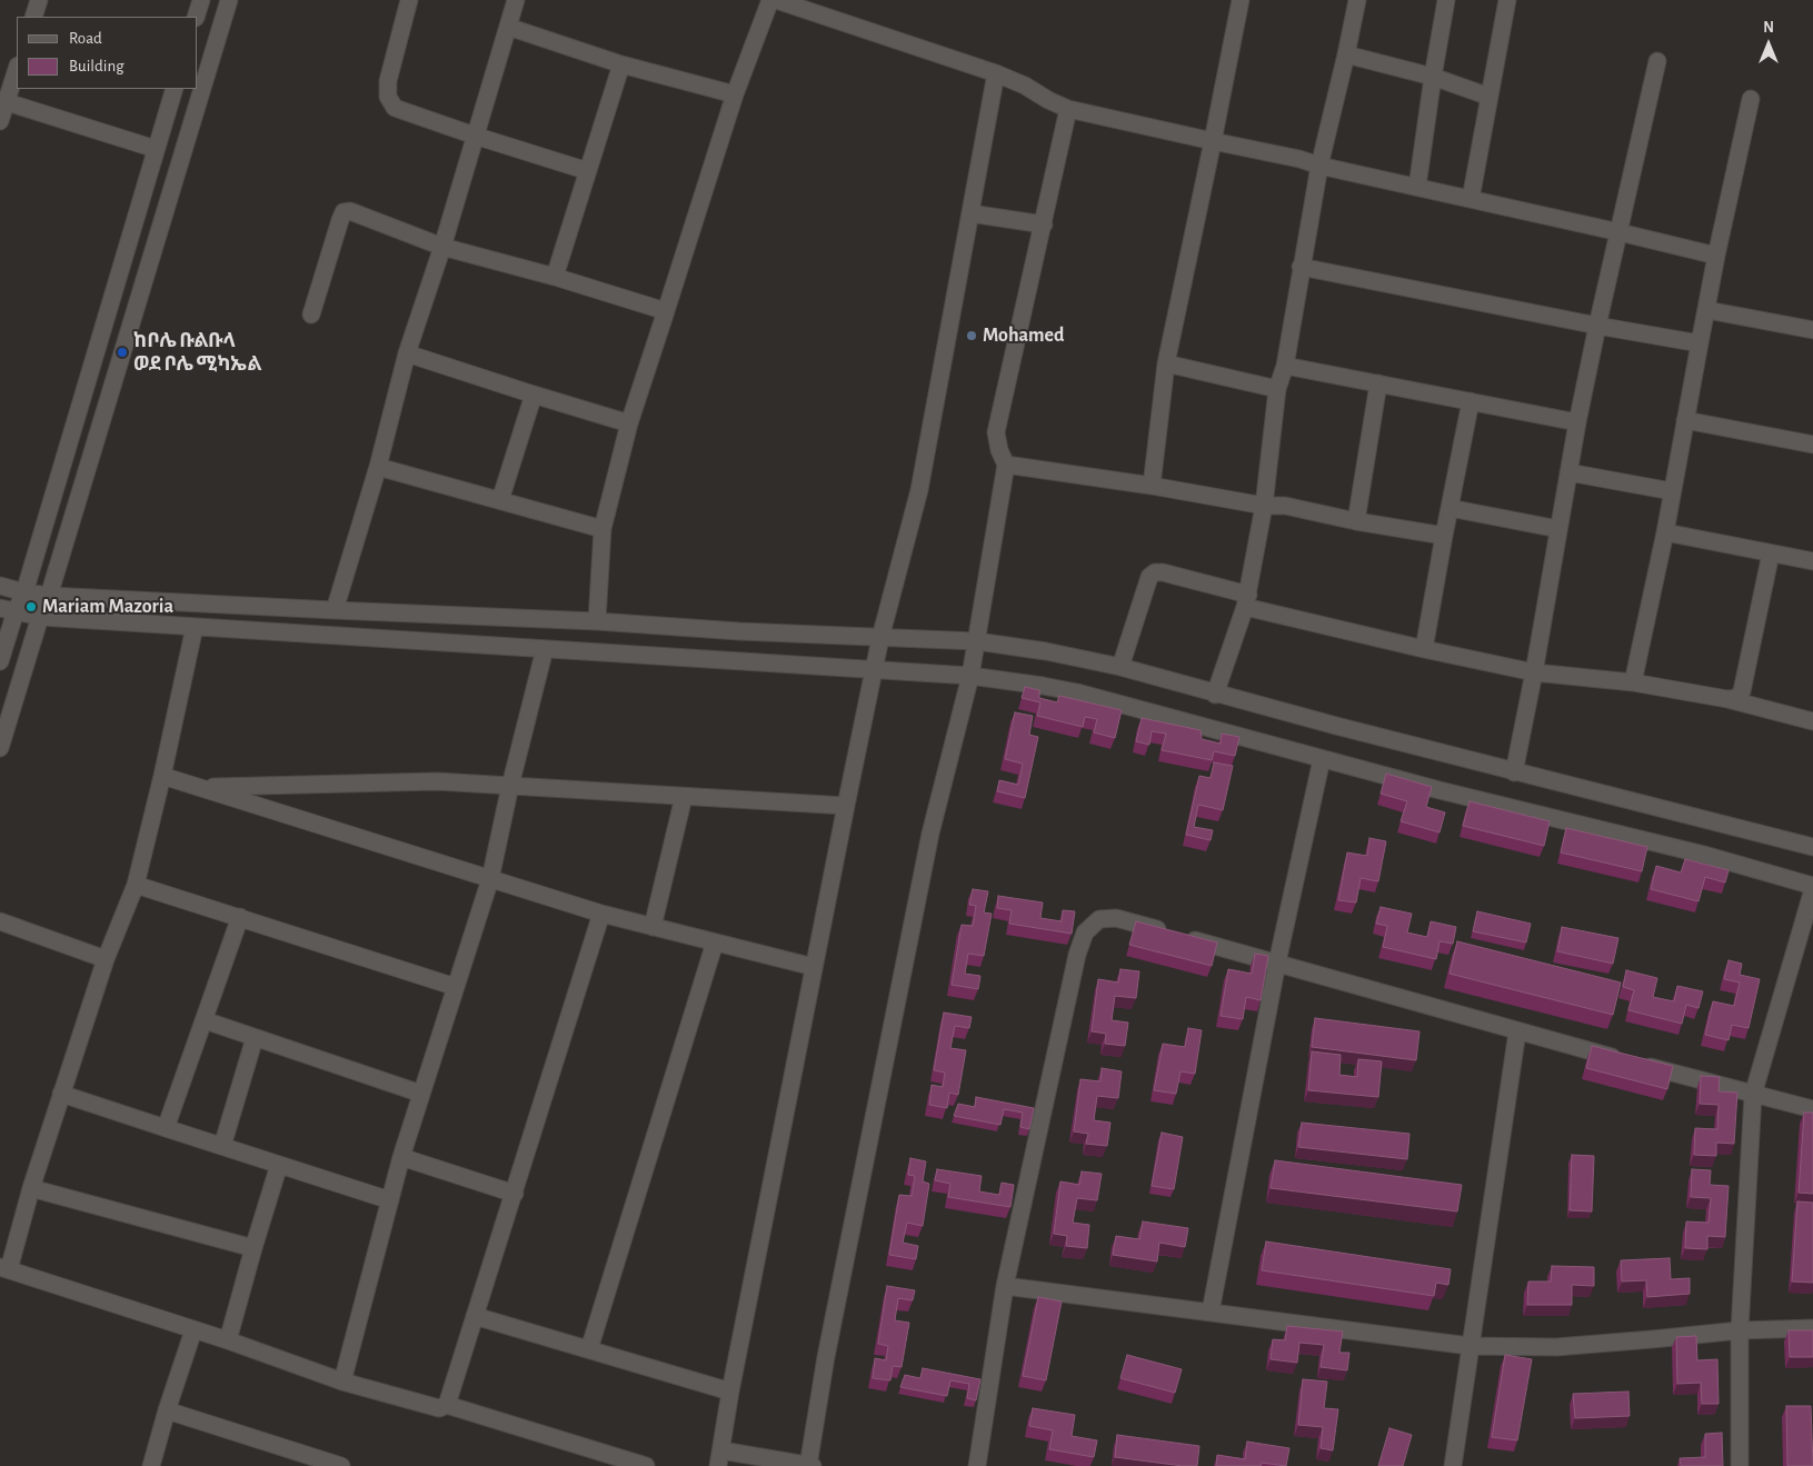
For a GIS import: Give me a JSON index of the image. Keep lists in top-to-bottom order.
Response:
{
  "places": ["Mohamed", "ከቦሌ ቡልቡላ ወደ ቦሌ ሚካኤል", "Mariam Mazoria"],
  "legend": ["Road", "Building"],
  "north": "top"
}
